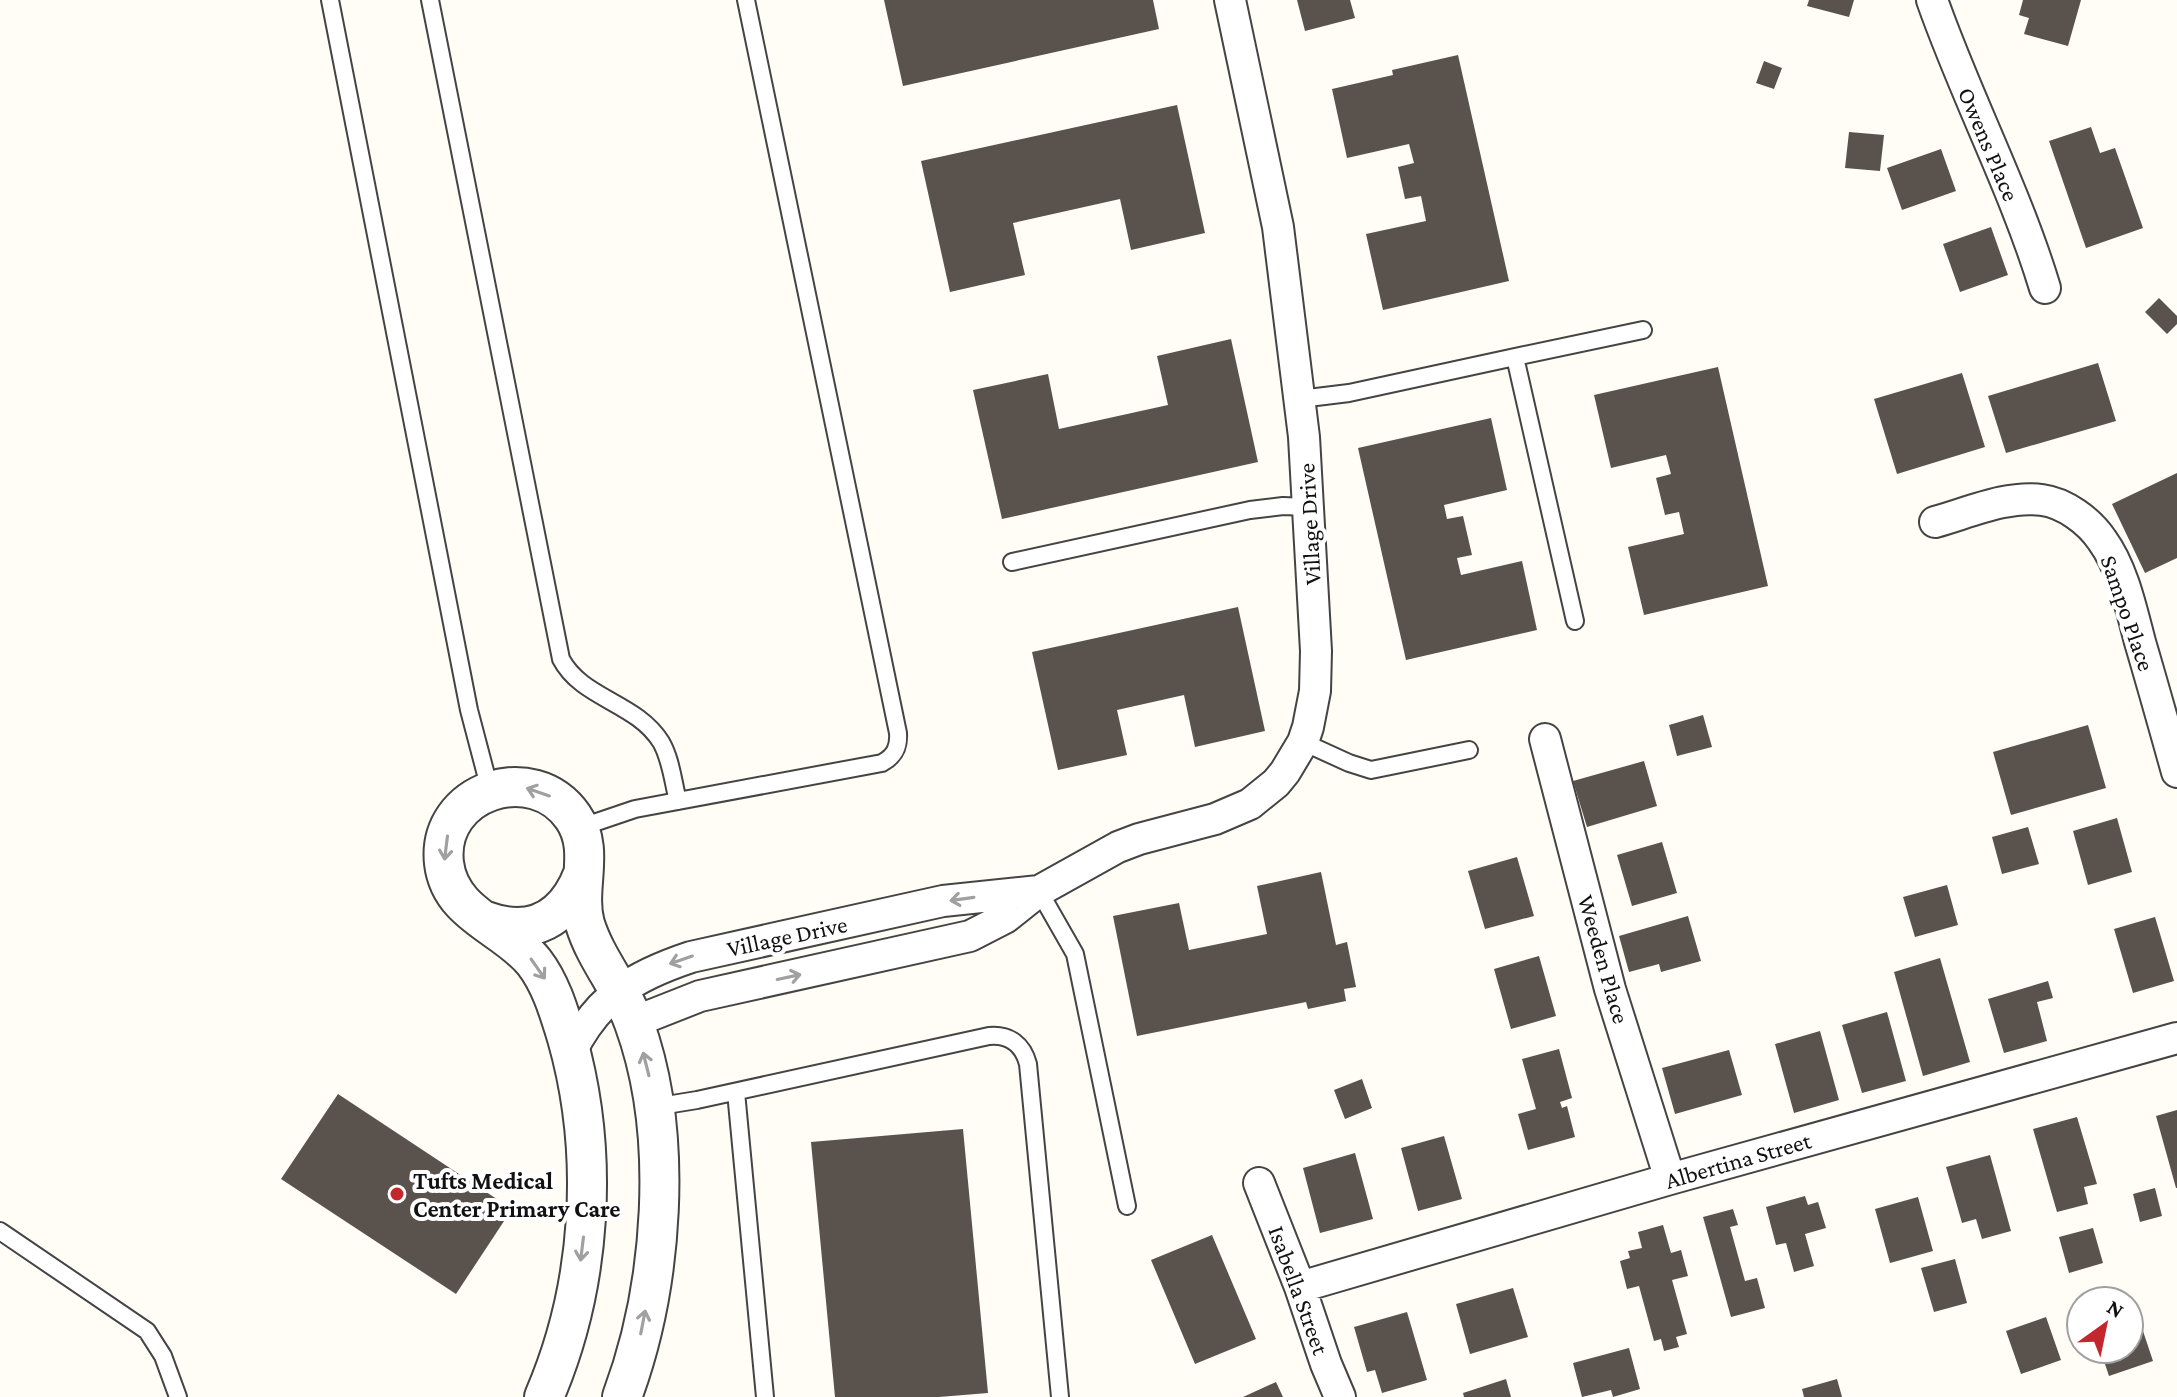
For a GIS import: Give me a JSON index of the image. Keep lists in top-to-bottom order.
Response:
{
  "streets": {
    "street": [
      "Owens Place",
      "Village Drive",
      "Sampo Place",
      "Weeden Place",
      "Albertina Street",
      "Isabella Street"
    ]
  },
  "crossings": [
    ["Weeden Place", "Albertina Street"],
    ["Albertina Street", "Isabella Street"]
  ],
  "places": ["Tufts Medical Center Primary Care"],
  "north": "top right"
}
